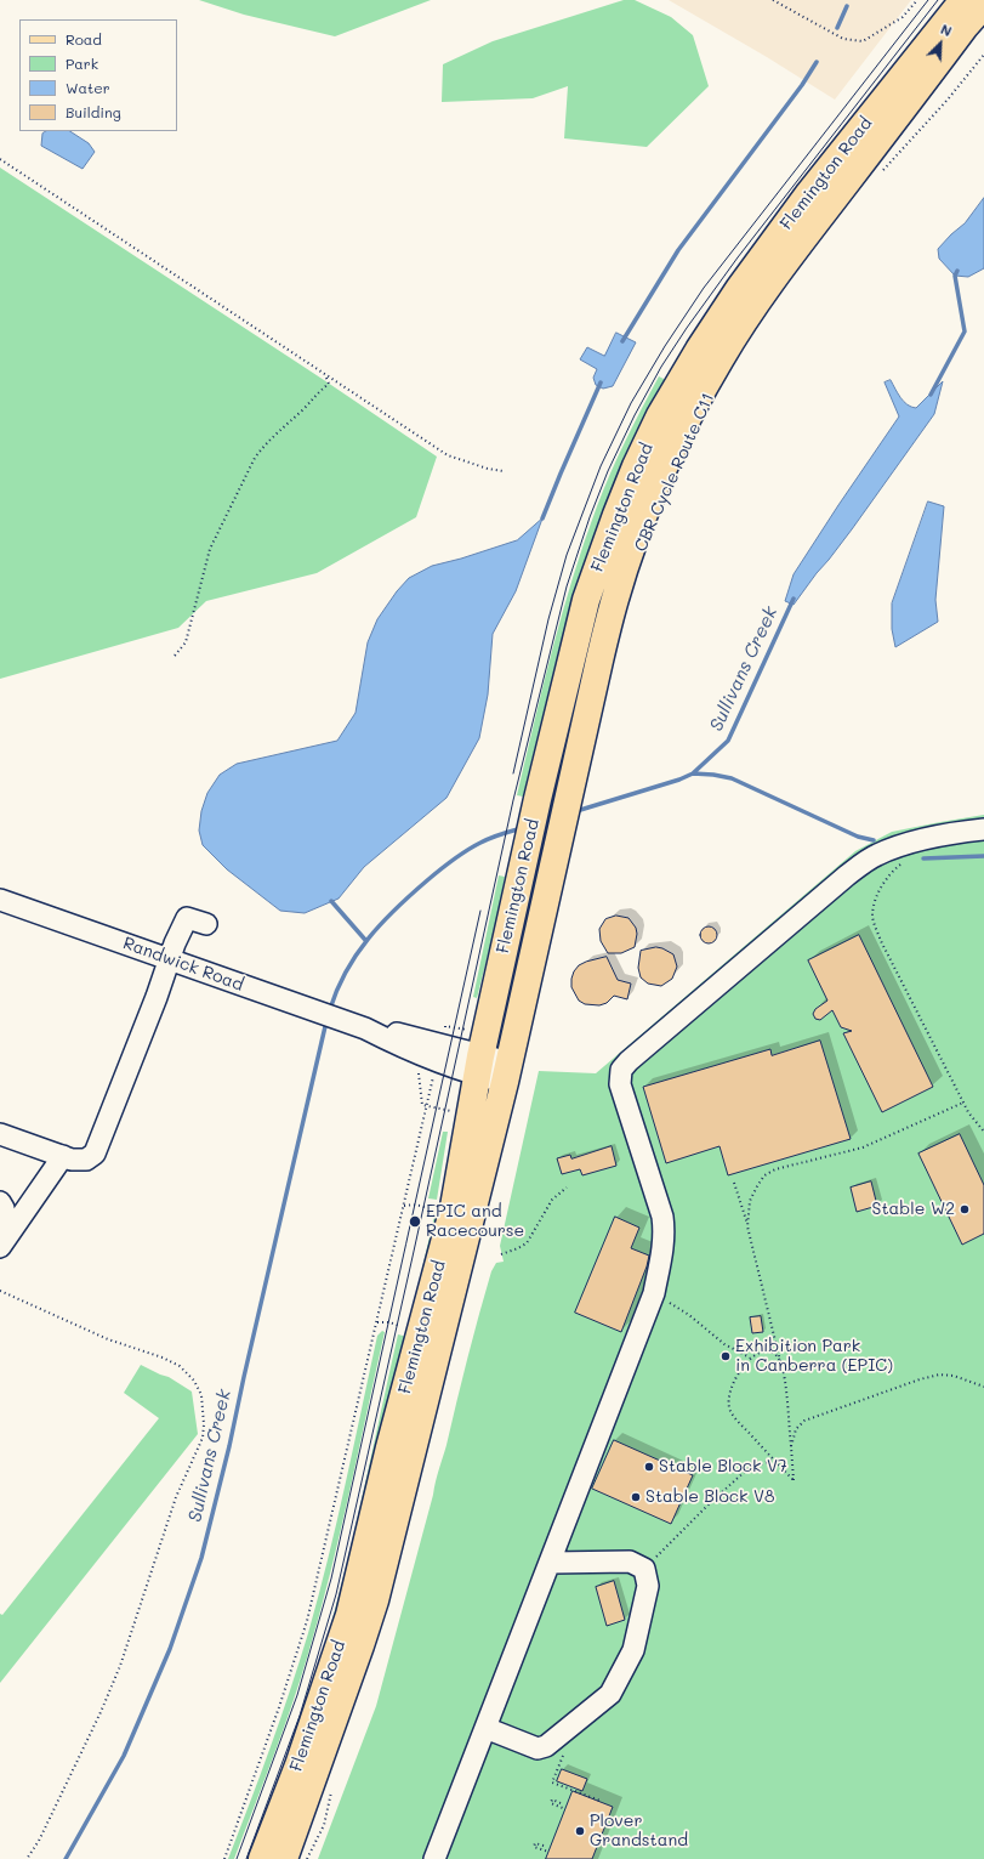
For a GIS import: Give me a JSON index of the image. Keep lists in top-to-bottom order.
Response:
{
  "streets": {
    "main road": ["Flemington Road"],
    "street": ["Randwick Road"]
  },
  "crossings": [
    ["Flemington Road", "Randwick Road"]
  ],
  "water": ["Sullivans Creek"],
  "places": [
    "Stable W2",
    "EPIC and Racecourse",
    "Exhibition Park in Canberra (EPIC)",
    "Stable Block V7",
    "Stable Block V8",
    "Plover Grandstand"
  ],
  "legend": [
    "Road",
    "Park",
    "Water",
    "Building"
  ],
  "north": "top right"
}
